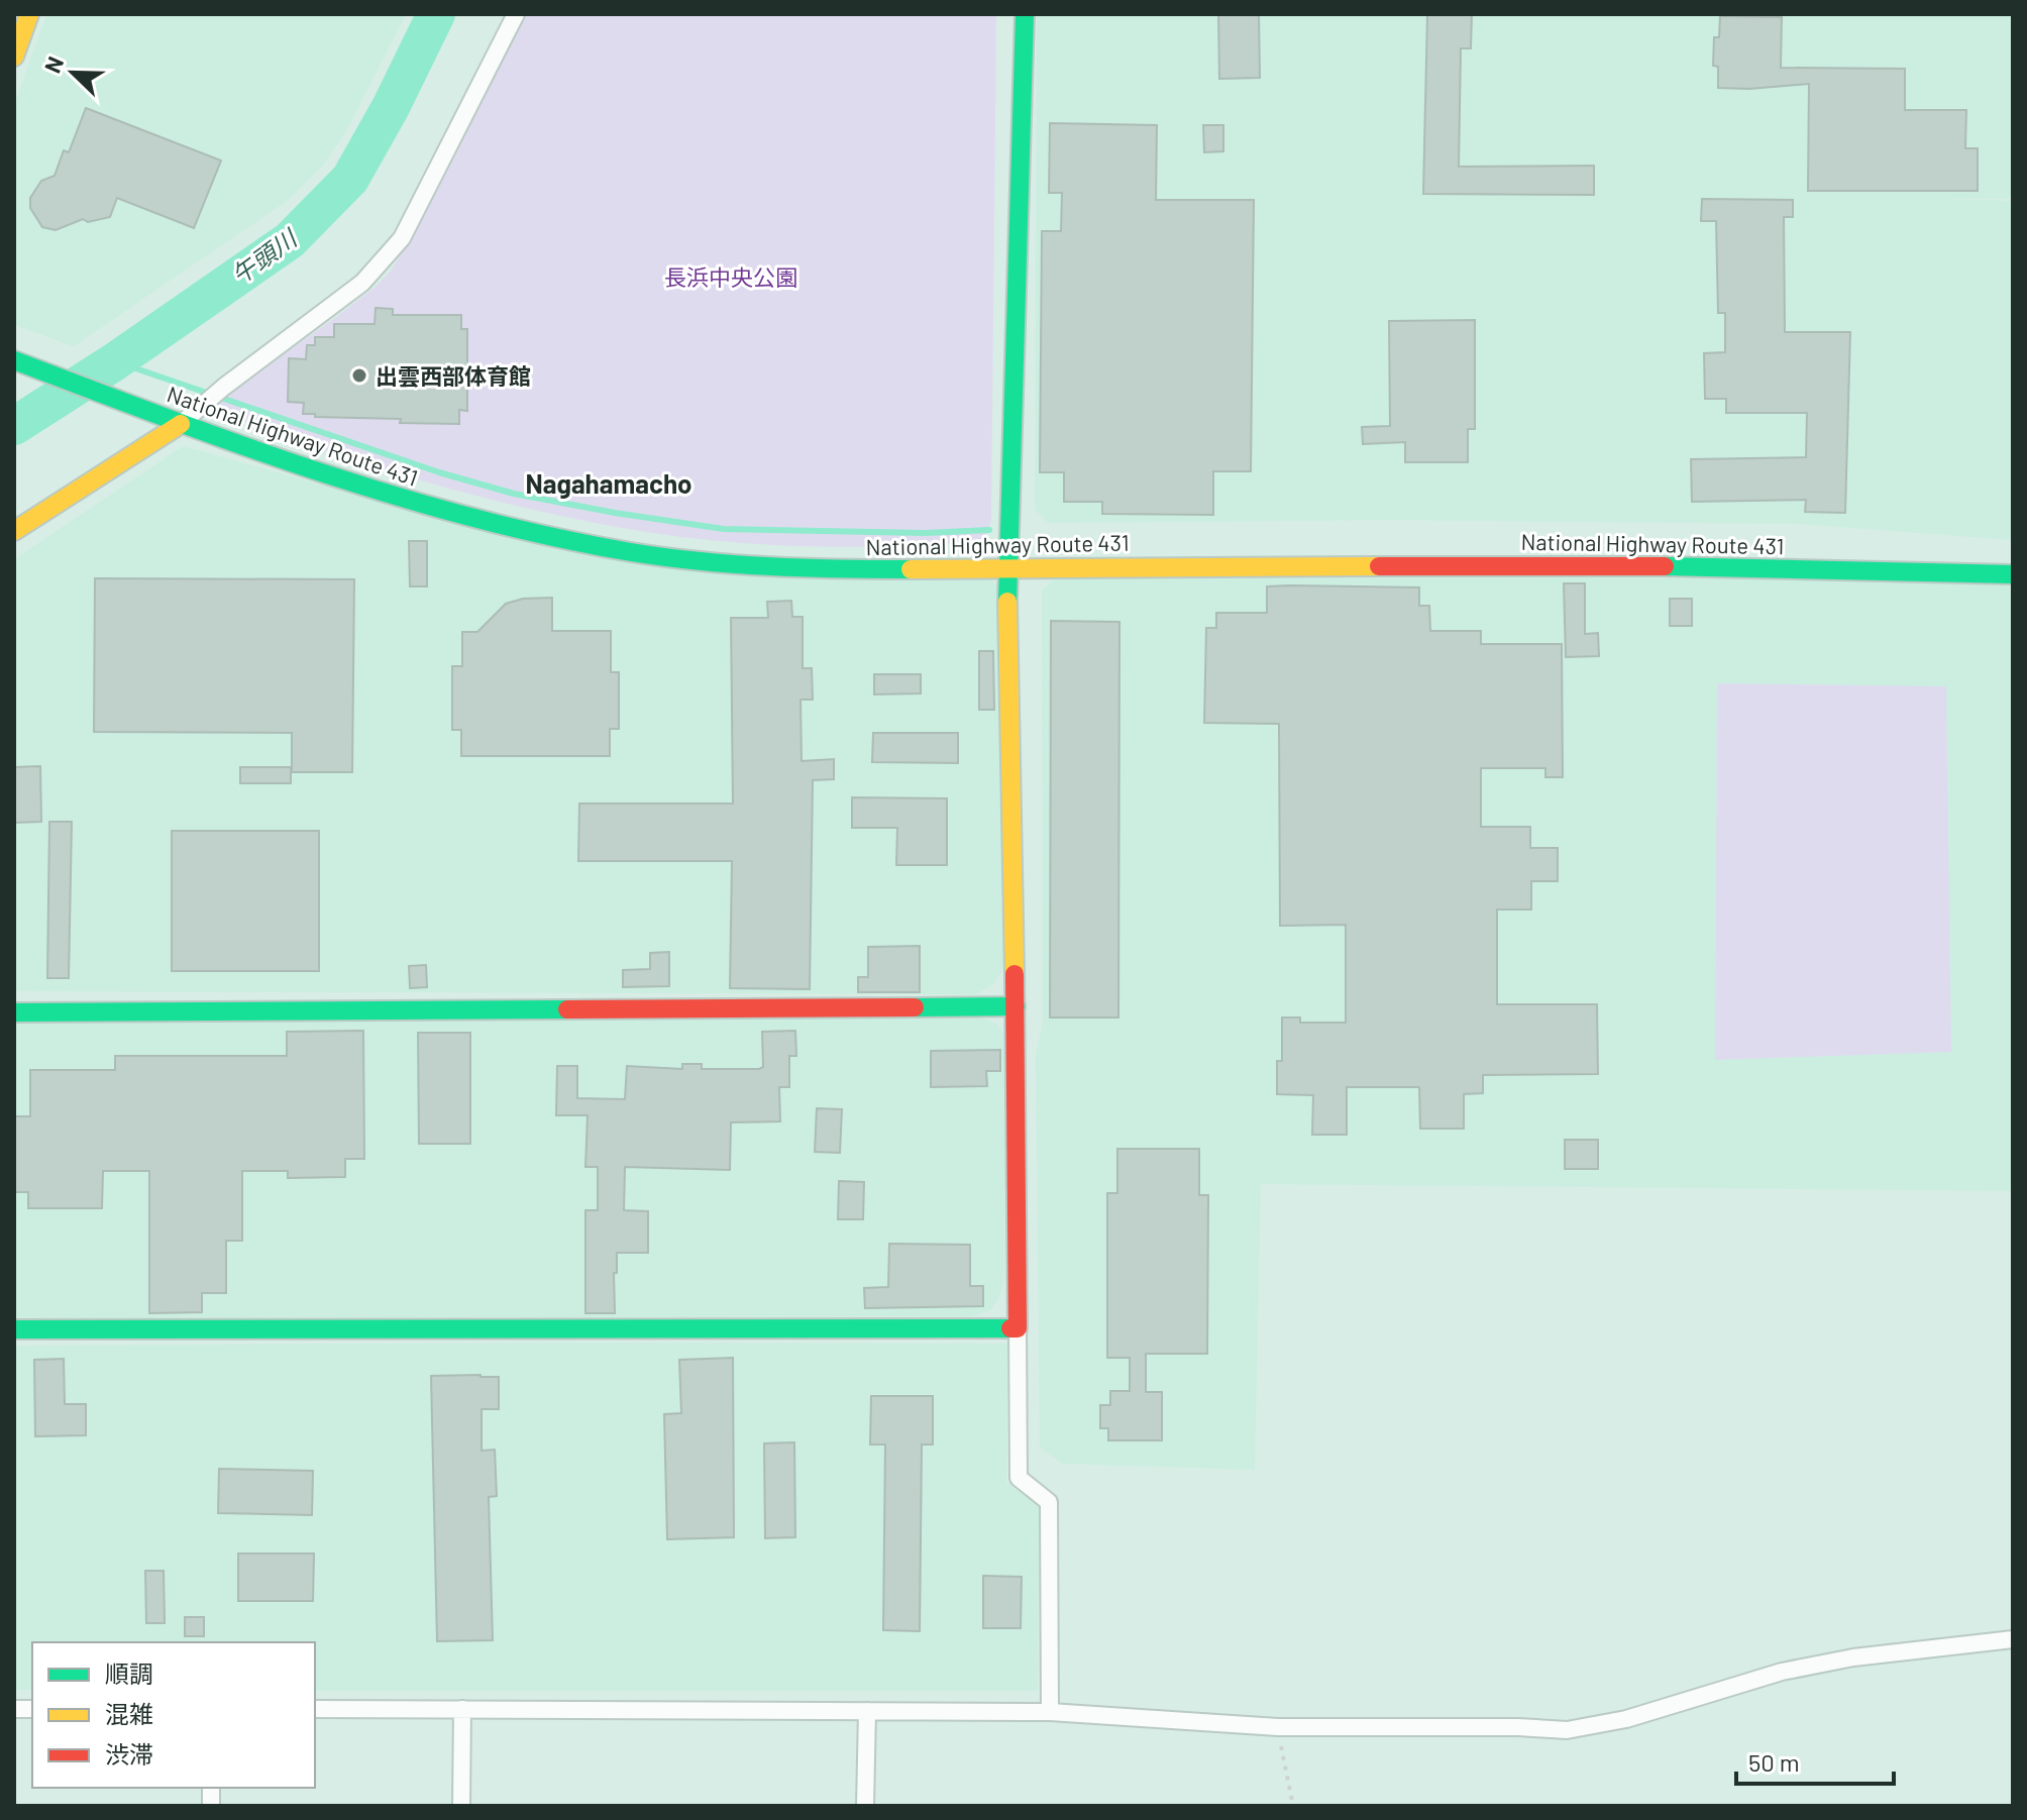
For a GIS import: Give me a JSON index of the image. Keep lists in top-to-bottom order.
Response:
{
  "streets": {
    "main road": ["National Highway Route 431"]
  },
  "districts": ["Nagahamacho"],
  "water": ["午頭川"],
  "parks": ["長浜中央公園"],
  "places": ["出雲西部体育館"],
  "legend": ["順調", "混雑", "渋滞"],
  "scale_bar": "50 m",
  "north": "top left"
}
